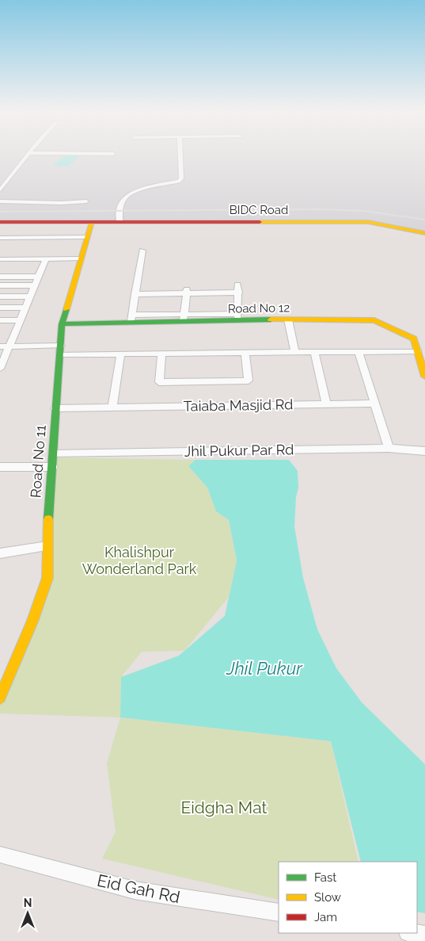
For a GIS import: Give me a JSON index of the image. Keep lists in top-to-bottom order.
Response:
{
  "streets": {
    "street": [
      "BIDC Road",
      "Road No 12",
      "Taiaba Masjid Rd",
      "Jhil Pukur Par Rd",
      "Road No 11",
      "Eid Gah Rd"
    ]
  },
  "crossings": [
    ["BIDC Road", "Road No 11"],
    ["Road No 12", "Road No 11"],
    ["Taiaba Masjid Rd", "Road No 11"],
    ["Jhil Pukur Par Rd", "Road No 11"]
  ],
  "water": ["Jhil Pukur"],
  "parks": ["Khalishpur Wonderland Park", "Eidgha Mat"],
  "legend": ["Fast", "Slow", "Jam"],
  "north": "top"
}
